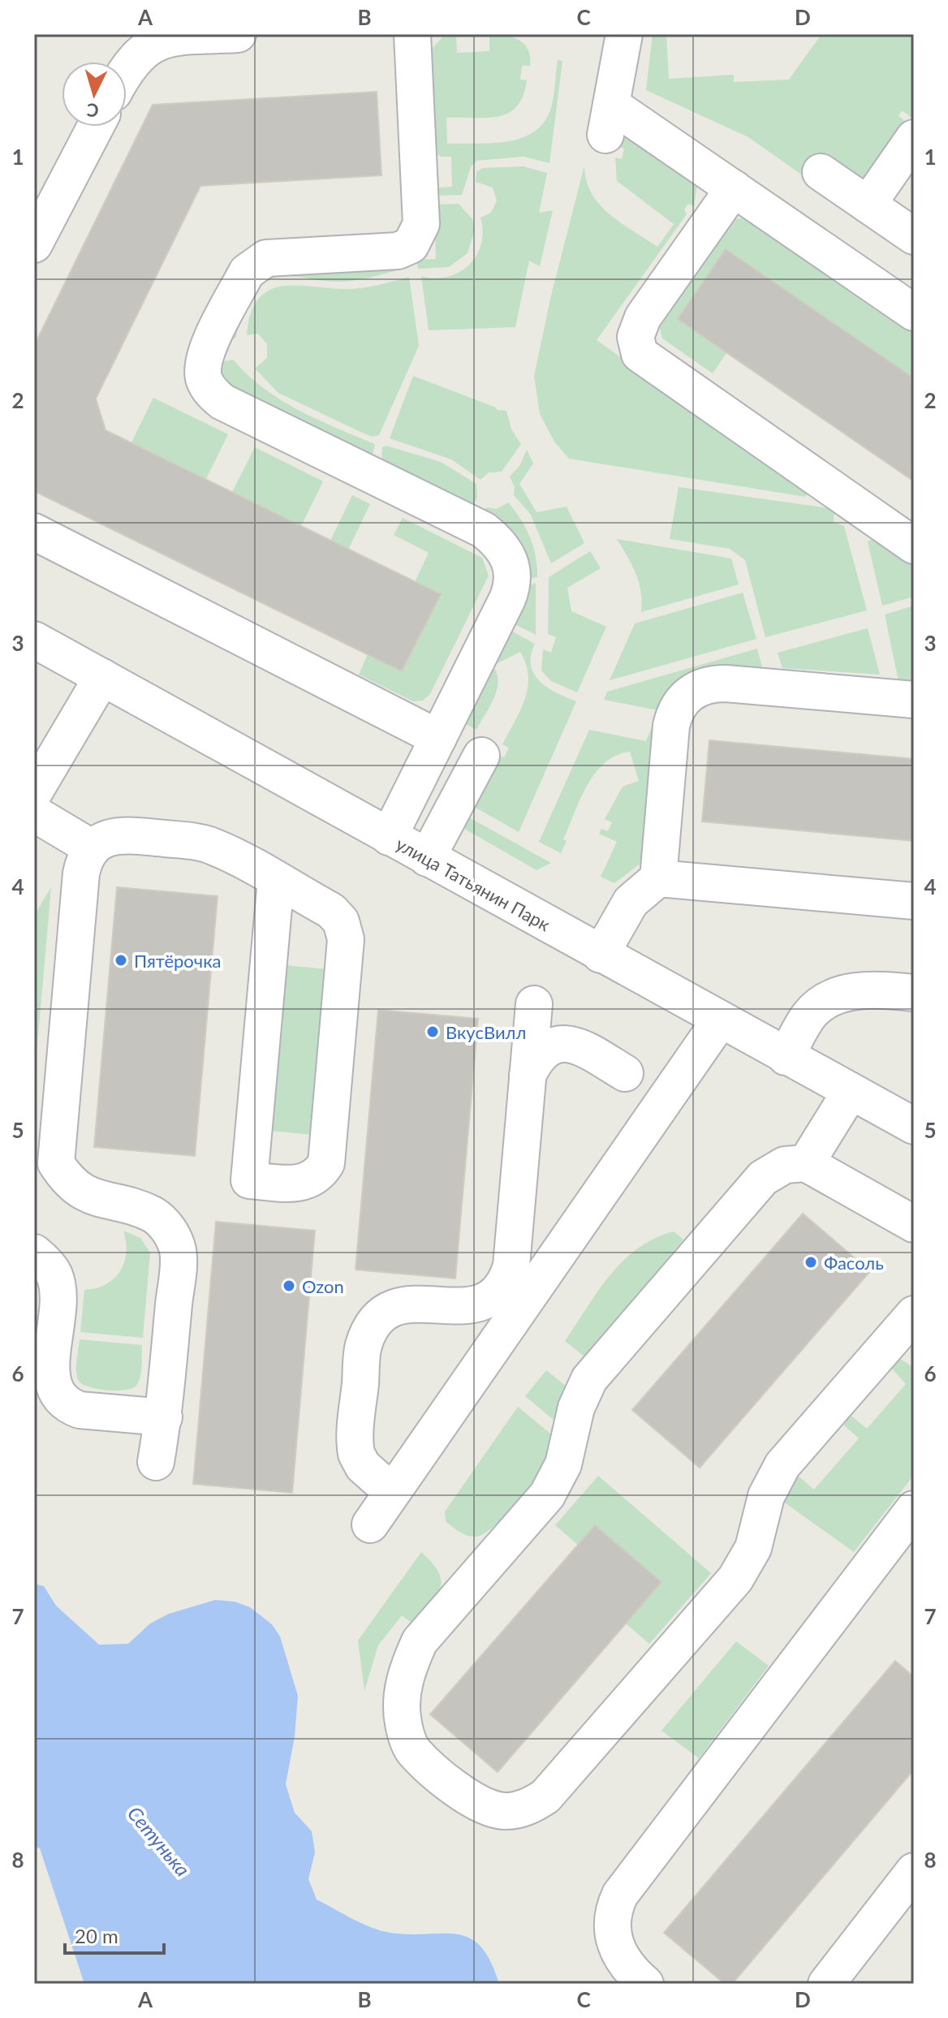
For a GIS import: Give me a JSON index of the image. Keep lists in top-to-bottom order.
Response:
{
  "streets": {
    "street": ["улица Татьянин Парк"]
  },
  "water": ["Сетунька"],
  "places": [
    "Пятёрочка",
    "ВкусВилл",
    "Фасоль",
    "Ozon"
  ],
  "scale_bar": "20 m",
  "north": "bottom",
  "grid": {
    "columns": [
      "A",
      "B",
      "C",
      "D"
    ],
    "rows": [
      "1",
      "2",
      "3",
      "4",
      "5",
      "6",
      "7",
      "8"
    ]
  }
}
